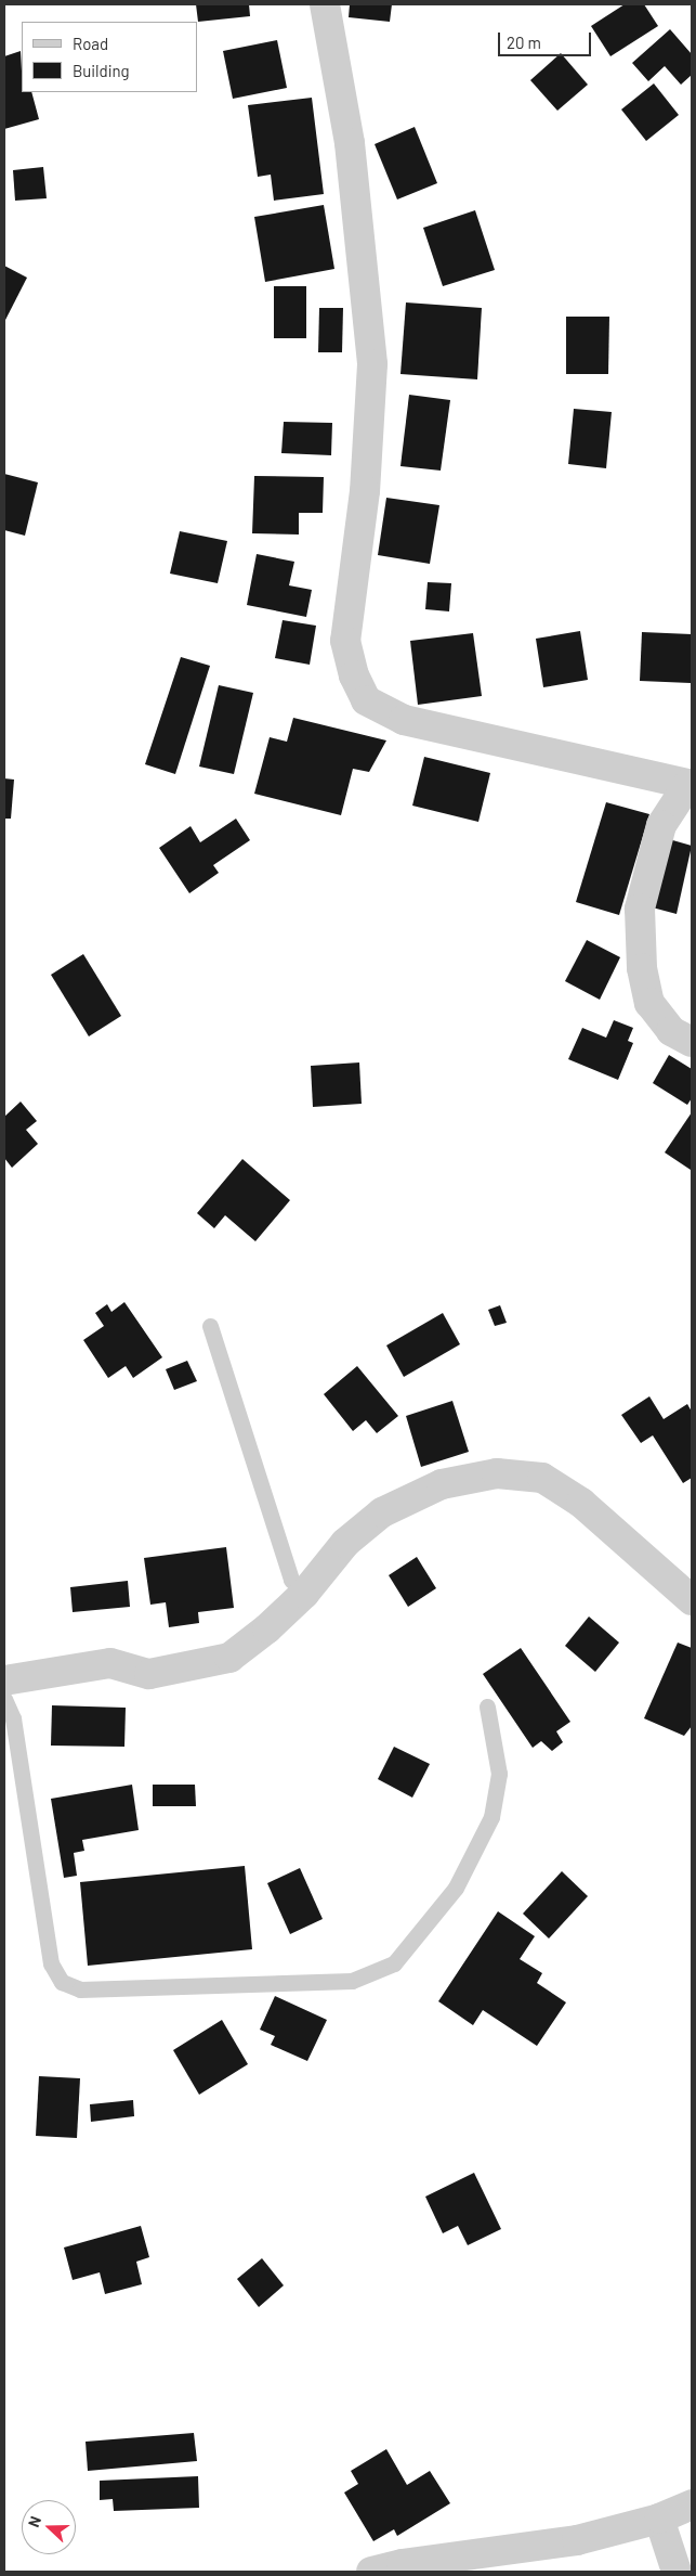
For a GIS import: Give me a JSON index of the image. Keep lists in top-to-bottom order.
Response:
{
  "legend": ["Road", "Building"],
  "scale_bar": "20 m",
  "north": "left"
}
